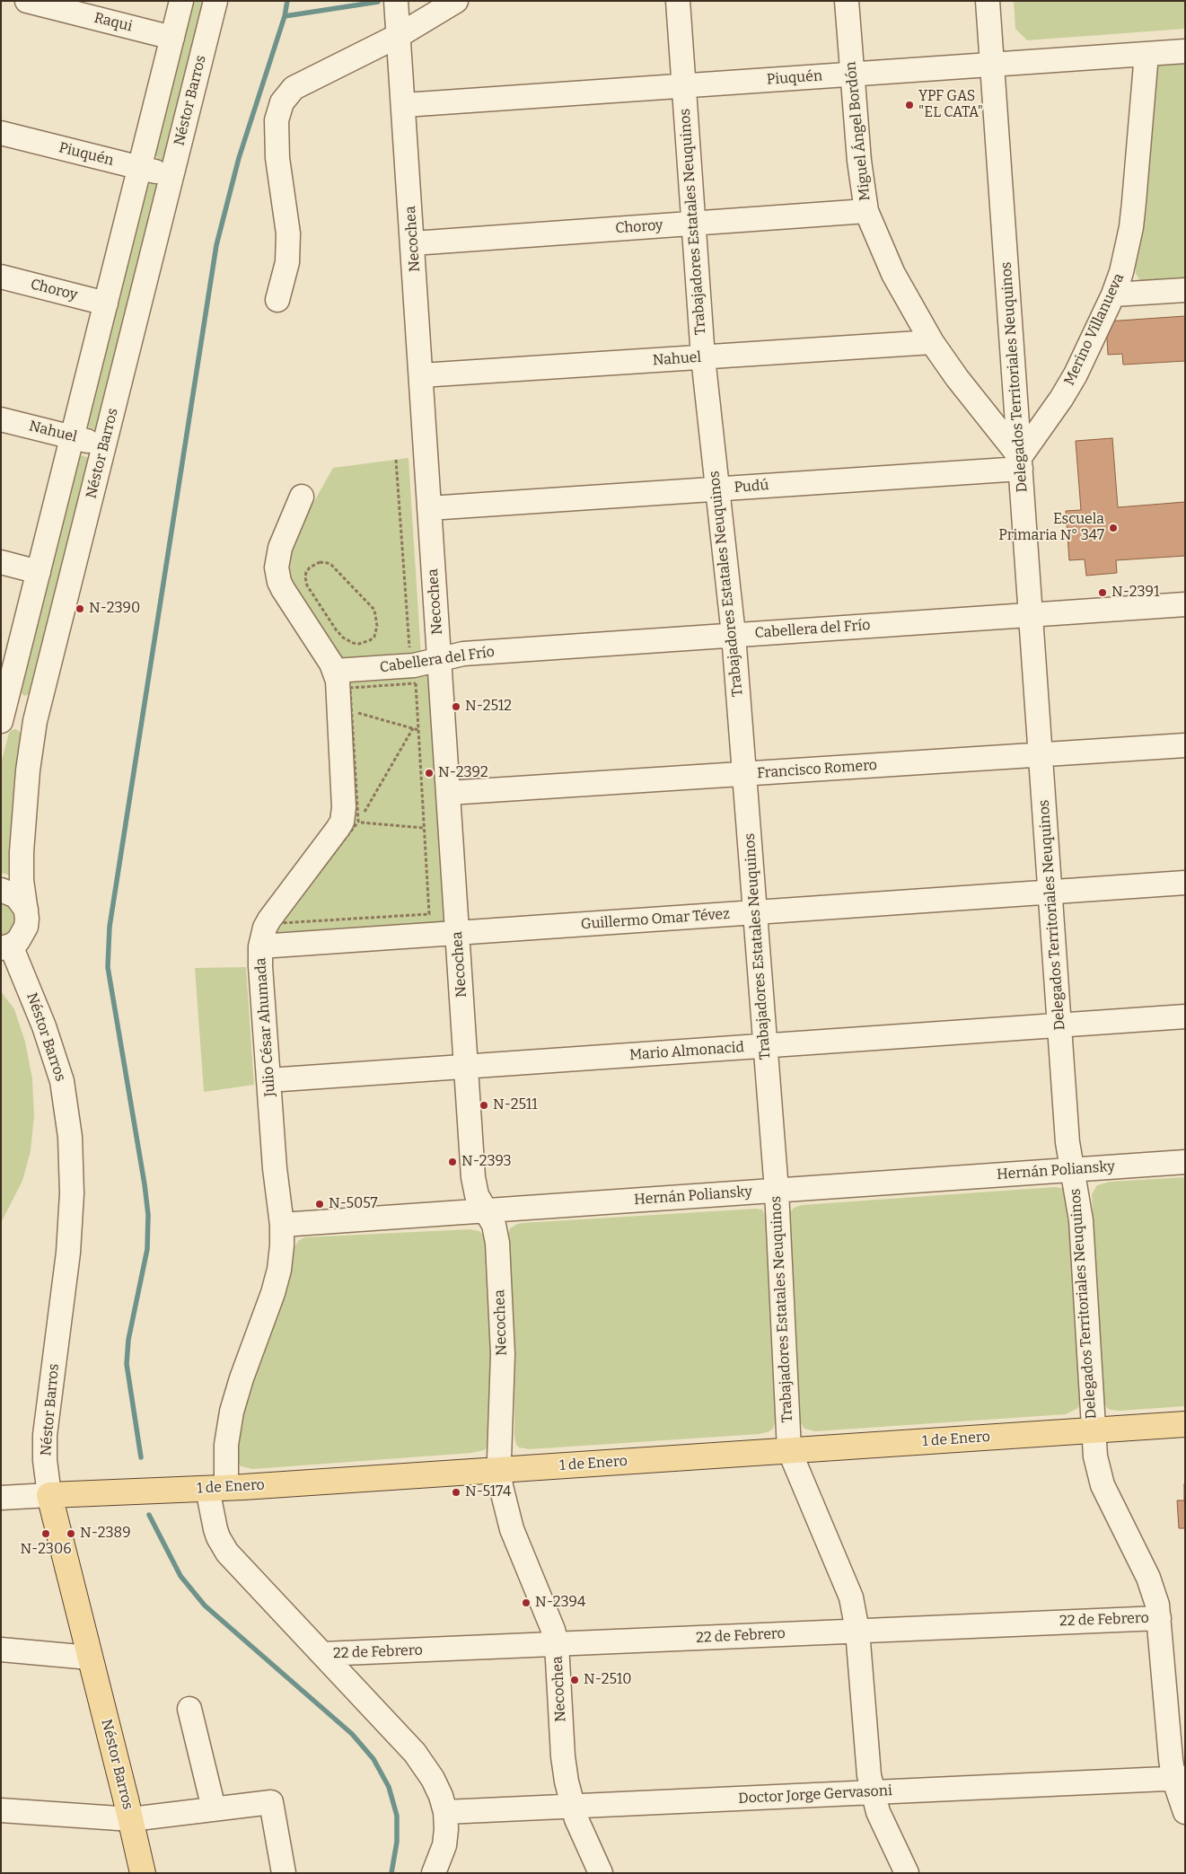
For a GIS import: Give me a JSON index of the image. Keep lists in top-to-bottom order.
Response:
{
  "streets": {
    "main road": ["Néstor Barros", "1 de Enero"],
    "street": [
      "Raqui",
      "Piuquén",
      "Miguel Ángel Bordón",
      "Trabajadores Estatales Neuquinos",
      "Choroy",
      "Necochea",
      "Merino Villanueva",
      "Nahuel",
      "Delegados Territoriales Neuquinos",
      "Pudú",
      "Cabellera del Frío",
      "Francisco Romero",
      "Guillermo Omar Tévez",
      "Julio César Ahumada",
      "Mario Almonacid",
      "Hernán Poliansky",
      "22 de Febrero",
      "Doctor Jorge Gervasoni"
    ]
  },
  "crossings": [
    ["Piuquén", "Néstor Barros"],
    ["Piuquén", "Miguel Ángel Bordón"],
    ["Piuquén", "Trabajadores Estatales Neuquinos"],
    ["Piuquén", "Necochea"],
    ["Piuquén", "Merino Villanueva"],
    ["Piuquén", "Delegados Territoriales Neuquinos"],
    ["Néstor Barros", "Nahuel"],
    ["Néstor Barros", "1 de Enero"],
    ["Miguel Ángel Bordón", "Choroy"],
    ["Miguel Ángel Bordón", "Merino Villanueva"],
    ["Miguel Ángel Bordón", "Nahuel"],
    ["Miguel Ángel Bordón", "Delegados Territoriales Neuquinos"],
    ["Miguel Ángel Bordón", "Pudú"],
    ["Trabajadores Estatales Neuquinos", "Choroy"],
    ["Trabajadores Estatales Neuquinos", "Nahuel"],
    ["Trabajadores Estatales Neuquinos", "Pudú"],
    ["Trabajadores Estatales Neuquinos", "Cabellera del Frío"],
    ["Trabajadores Estatales Neuquinos", "Francisco Romero"],
    ["Trabajadores Estatales Neuquinos", "Guillermo Omar Tévez"],
    ["Trabajadores Estatales Neuquinos", "Mario Almonacid"],
    ["Trabajadores Estatales Neuquinos", "Hernán Poliansky"],
    ["Trabajadores Estatales Neuquinos", "1 de Enero"],
    ["Trabajadores Estatales Neuquinos", "22 de Febrero"],
    ["Trabajadores Estatales Neuquinos", "Doctor Jorge Gervasoni"],
    ["Choroy", "Necochea"],
    ["Necochea", "Nahuel"],
    ["Necochea", "Pudú"],
    ["Necochea", "Cabellera del Frío"],
    ["Necochea", "Francisco Romero"],
    ["Necochea", "Guillermo Omar Tévez"],
    ["Necochea", "Mario Almonacid"],
    ["Necochea", "Hernán Poliansky"],
    ["Necochea", "1 de Enero"],
    ["Necochea", "22 de Febrero"],
    ["Necochea", "Doctor Jorge Gervasoni"],
    ["Merino Villanueva", "Delegados Territoriales Neuquinos"],
    ["Merino Villanueva", "Pudú"],
    ["Delegados Territoriales Neuquinos", "Pudú"],
    ["Delegados Territoriales Neuquinos", "Cabellera del Frío"],
    ["Delegados Territoriales Neuquinos", "Francisco Romero"],
    ["Delegados Territoriales Neuquinos", "Guillermo Omar Tévez"],
    ["Delegados Territoriales Neuquinos", "Mario Almonacid"],
    ["Delegados Territoriales Neuquinos", "Hernán Poliansky"],
    ["Delegados Territoriales Neuquinos", "1 de Enero"],
    ["Delegados Territoriales Neuquinos", "22 de Febrero"],
    ["Delegados Territoriales Neuquinos", "Doctor Jorge Gervasoni"],
    ["Cabellera del Frío", "Julio César Ahumada"],
    ["Guillermo Omar Tévez", "Julio César Ahumada"],
    ["Julio César Ahumada", "Mario Almonacid"],
    ["Julio César Ahumada", "Hernán Poliansky"],
    ["Julio César Ahumada", "1 de Enero"],
    ["Julio César Ahumada", "22 de Febrero"],
    ["Julio César Ahumada", "Doctor Jorge Gervasoni"]
  ],
  "places": [
    "YPF GAS \"EL CATA\"",
    "Escuela Primaria N° 347",
    "N-2391",
    "N-2390",
    "N-2512",
    "N-2392",
    "N-2511",
    "N-2393",
    "N-5057",
    "N-5174",
    "N-2306",
    "N-2389",
    "N-2394",
    "N-2510"
  ]
}
